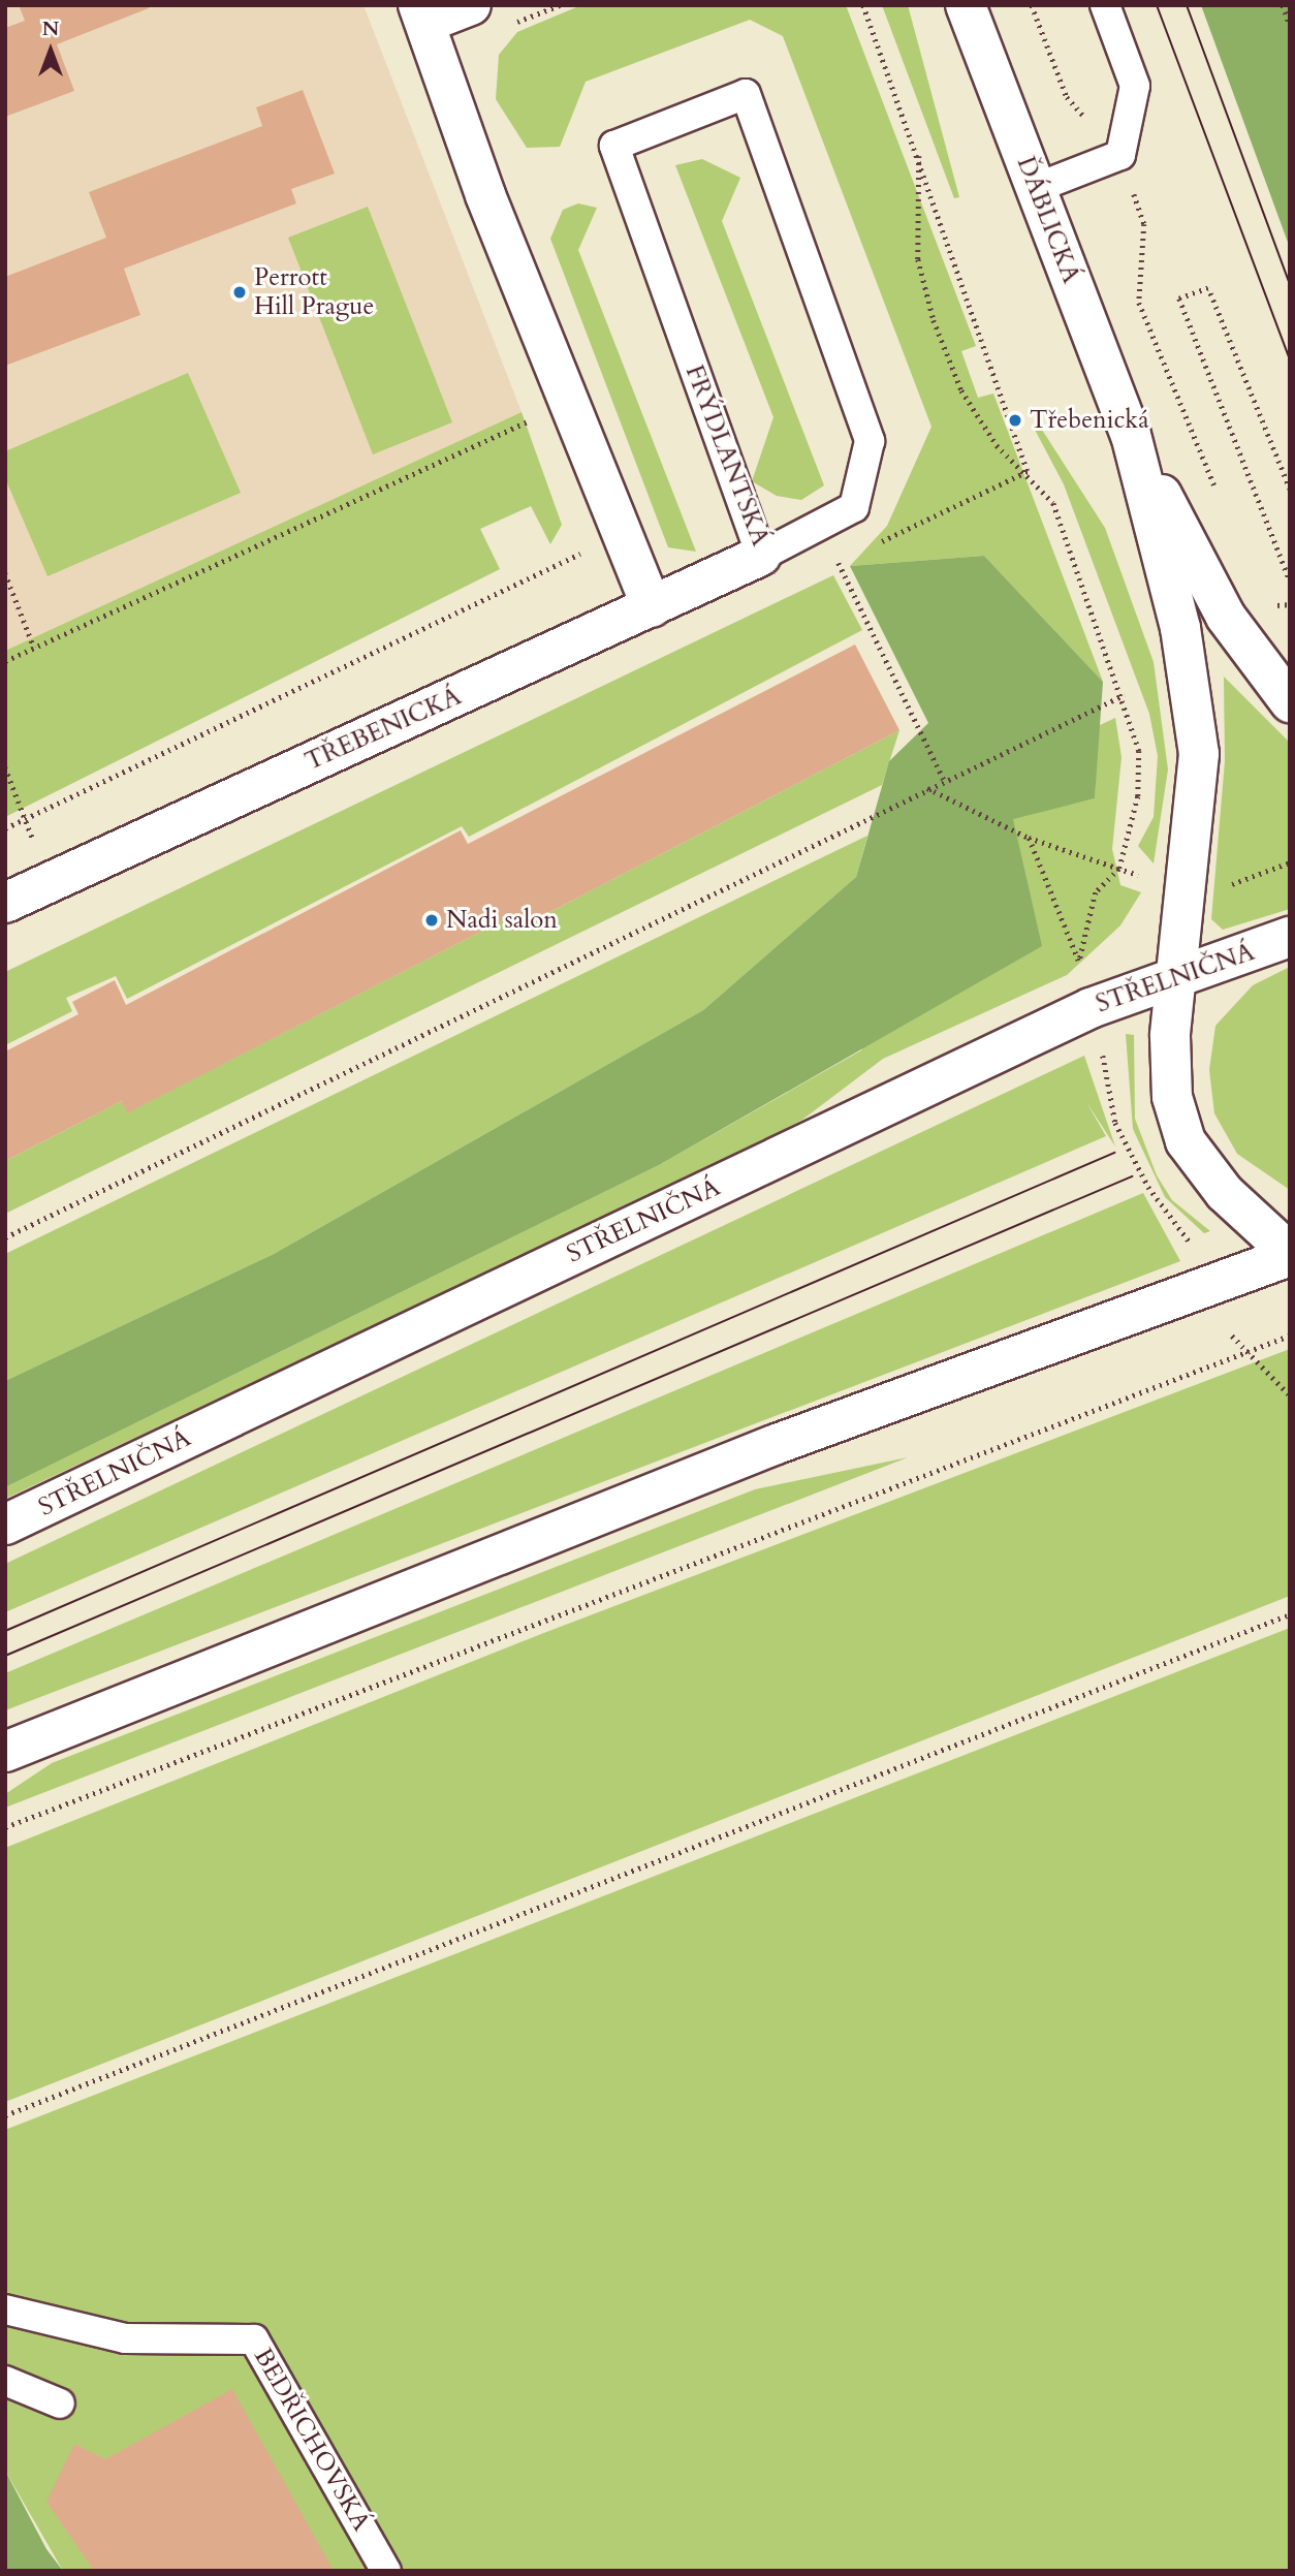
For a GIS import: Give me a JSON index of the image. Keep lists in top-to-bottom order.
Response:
{
  "streets": {
    "main road": ["ĎÁBLICKÁ", "TŘEBENICKÁ", "STŘELNIČNÁ"],
    "lane": ["FRÝDLANTSKÁ", "BEDŘICHOVSKÁ"]
  },
  "crossings": [
    ["FRÝDLANTSKÁ", "TŘEBENICKÁ"]
  ],
  "places": ["Perrott Hill Prague", "Třebenická", "Nadi salon"],
  "north": "top"
}
